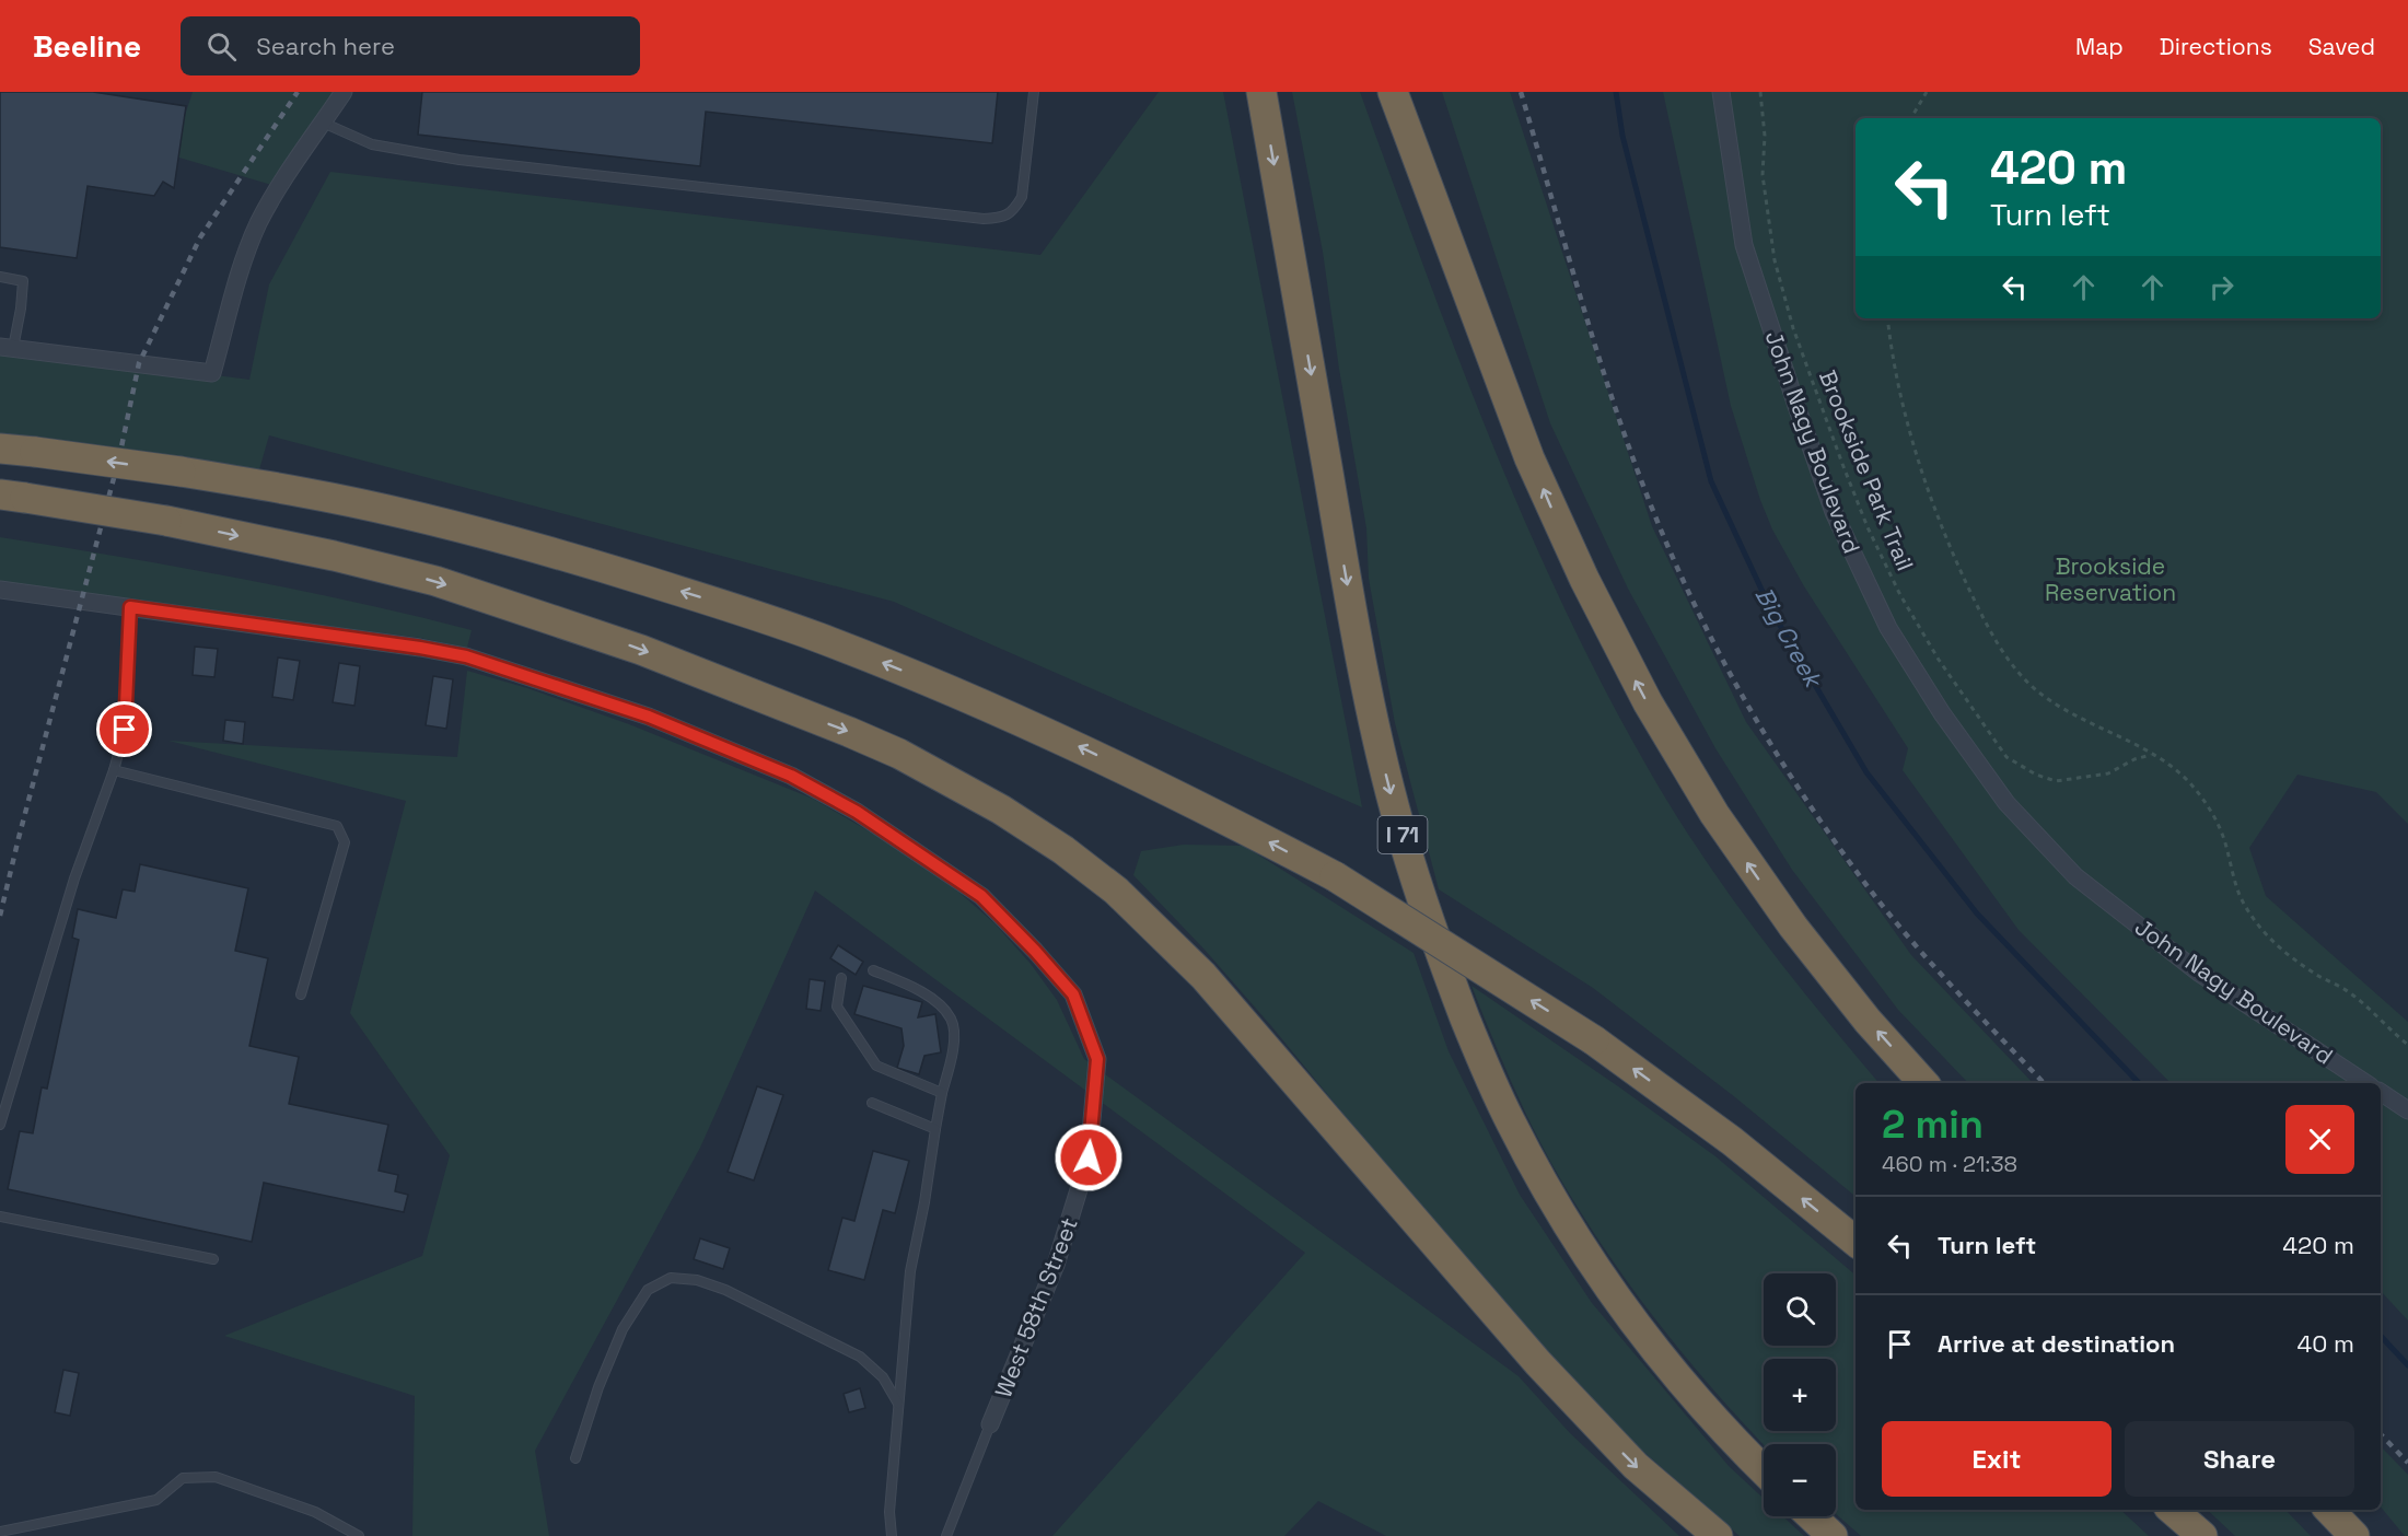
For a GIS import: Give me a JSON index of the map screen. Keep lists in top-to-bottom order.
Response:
{
  "streets": {
    "highway": ["I 71"],
    "street": ["John Nagy Boulevard", "West 58th Street"],
    "path": ["Brookside Park Trail"]
  },
  "water": ["Big Creek"],
  "parks": ["Brookside Reservation"],
  "page": {
    "header": "Beeline",
    "search": "Search here",
    "nav": ["Map", "Directions", "Saved"],
    "turn": ["420 m", "Turn left"],
    "heading": ["2 min", "460 m · 21:38"],
    "list": [
      {
        "name": "Turn left",
        "value": "420 m"
      },
      {
        "name": "Arrive at destination",
        "value": "40 m"
      }
    ],
    "map_buttons": ["+", "−"],
    "buttons": ["Exit", "Share"]
  }
}
